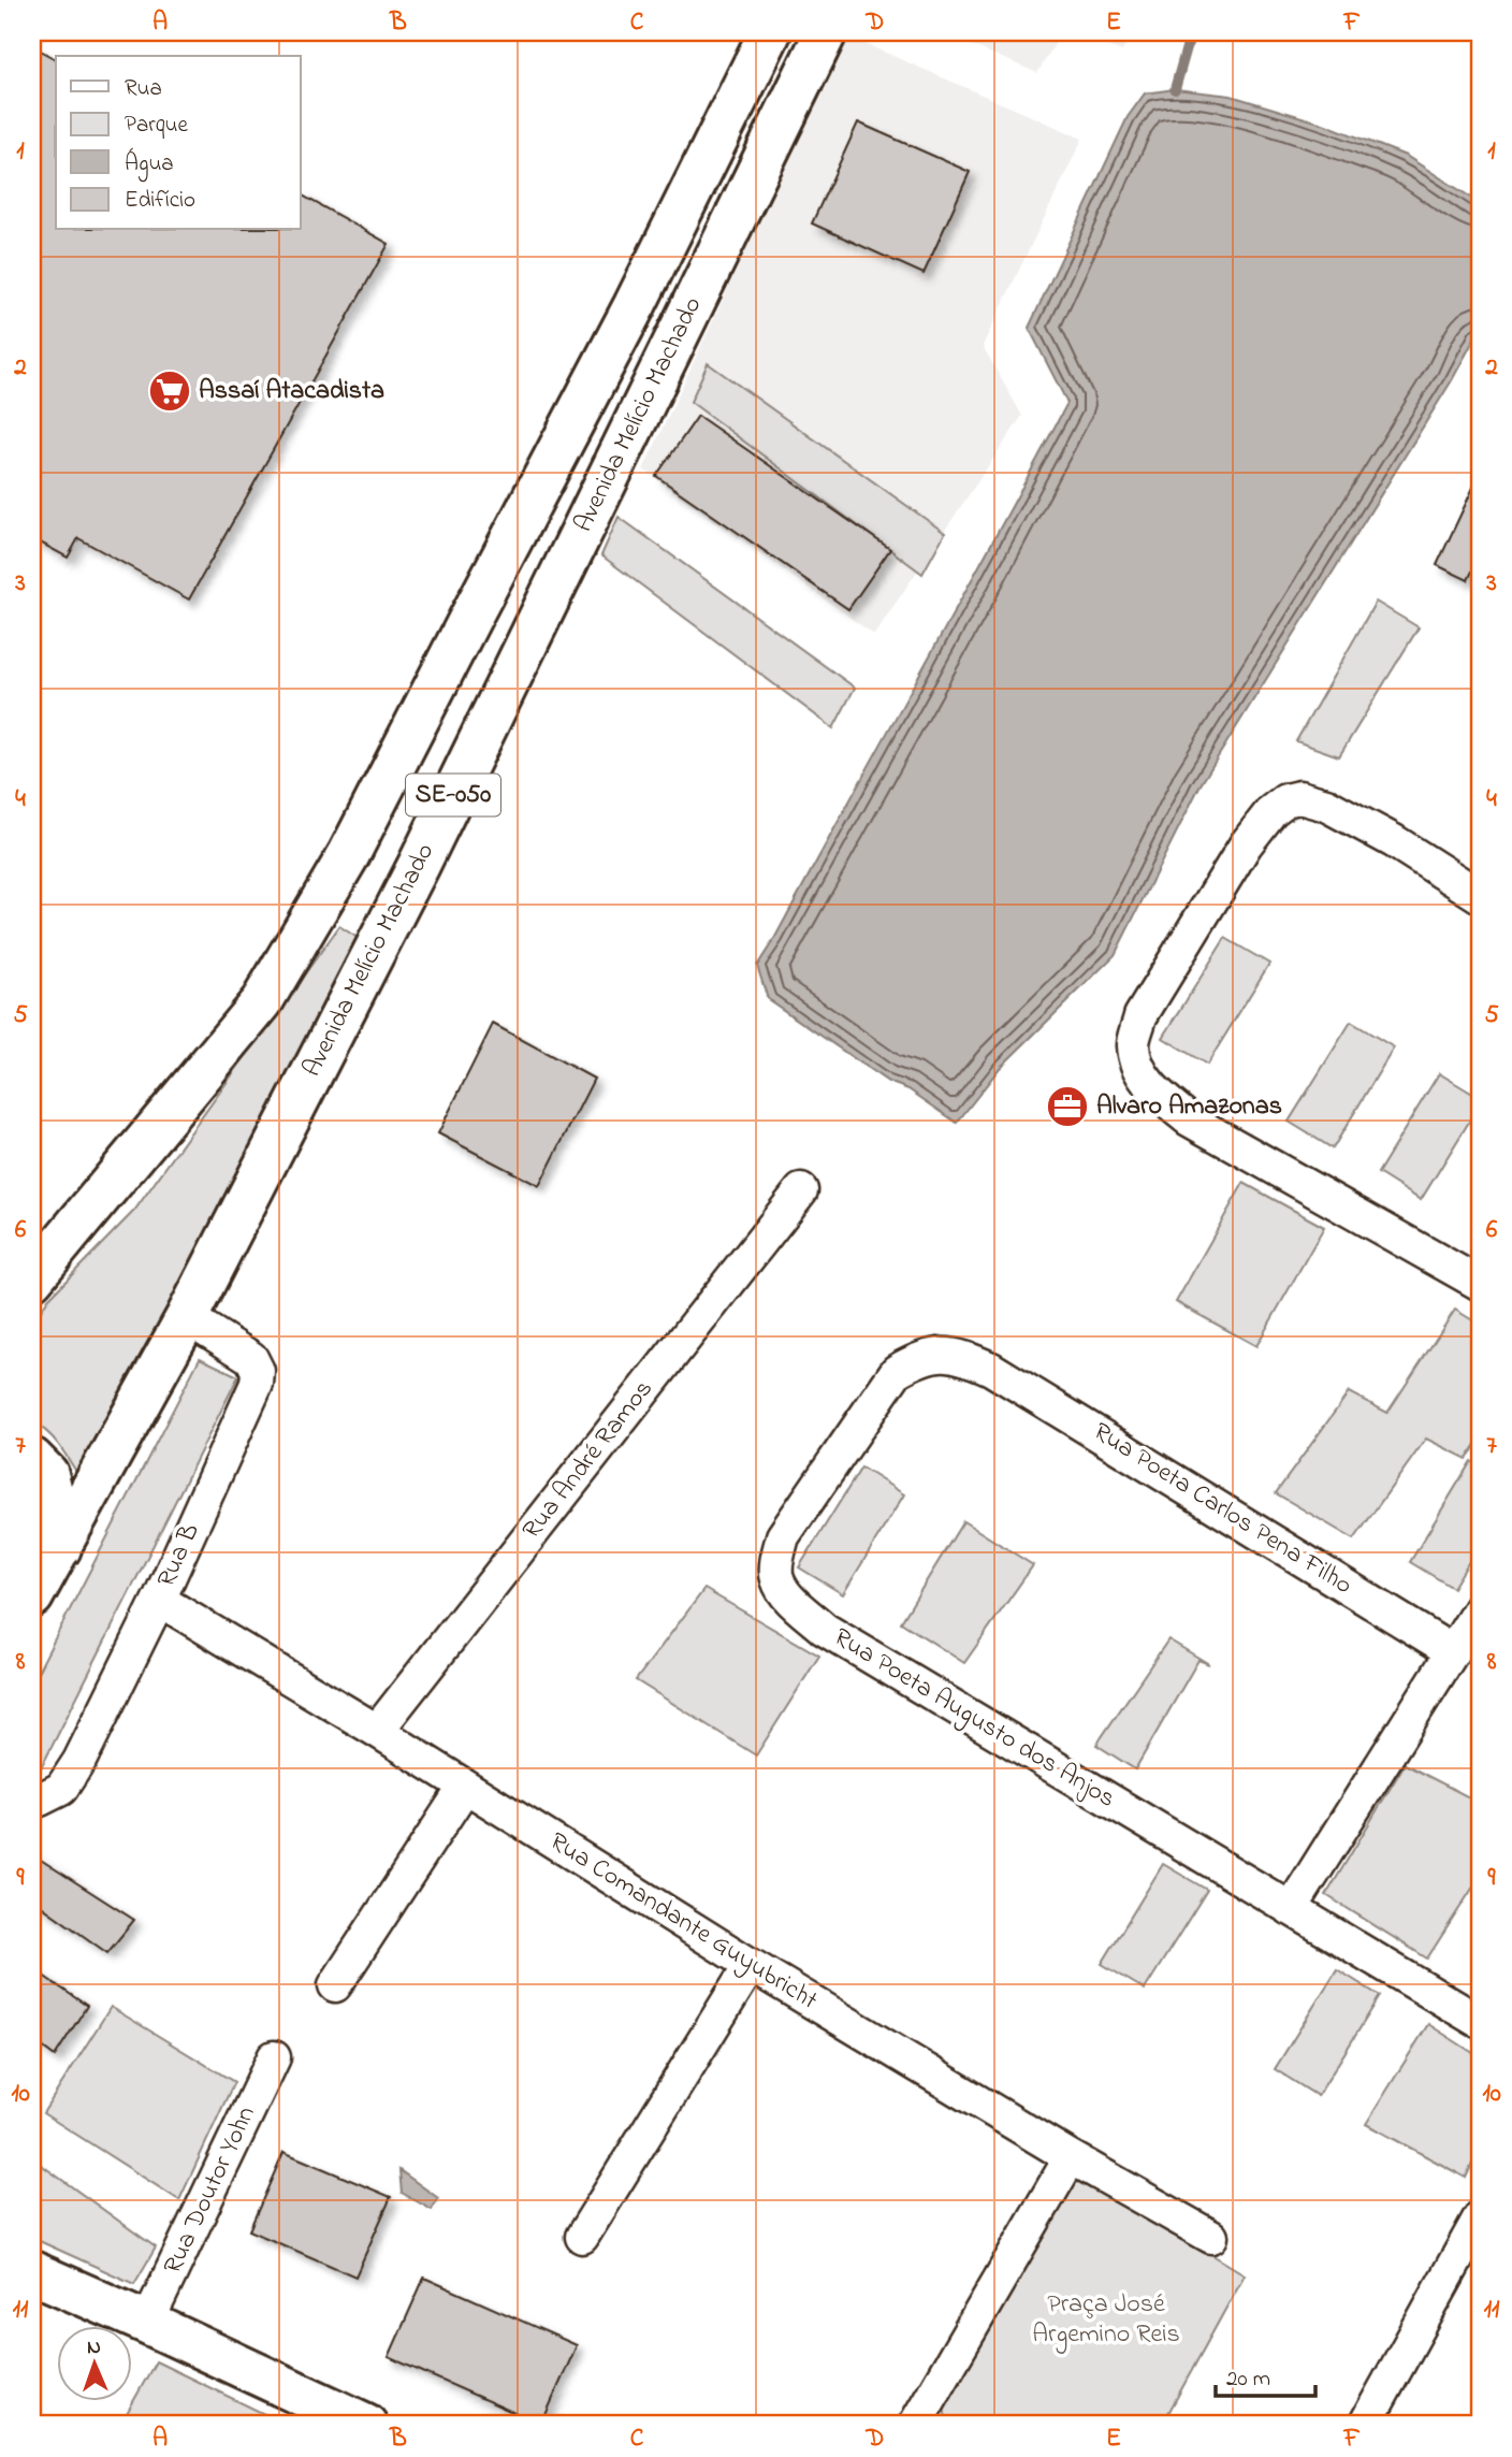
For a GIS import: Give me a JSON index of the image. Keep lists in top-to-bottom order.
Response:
{
  "streets": {
    "main road": ["Avenida Melício Machado", "SE-050"],
    "street": [
      "Rua André Ramos",
      "Rua Poeta Carlos Pena Filho",
      "Rua B",
      "Rua Poeta Augusto dos Anjos",
      "Rua Comandante Guyubricht",
      "Rua Doutor Yohn"
    ]
  },
  "crossings": [
    ["Avenida Melício Machado", "Rua B"],
    ["Rua André Ramos", "Rua Comandante Guyubricht"],
    ["Rua Poeta Carlos Pena Filho", "Rua Poeta Augusto dos Anjos"],
    ["Rua B", "Rua Comandante Guyubricht"]
  ],
  "parks": ["Praça José Argemino Reis"],
  "places": {
    "supermarket": ["Assaí Atacadista"],
    "office": ["Alvaro Amazonas"]
  },
  "legend": [
    "Rua",
    "Parque",
    "Água",
    "Edifício"
  ],
  "scale_bar": "20 m",
  "north": "top",
  "grid": {
    "columns": [
      "A",
      "B",
      "C",
      "D",
      "E",
      "F"
    ],
    "rows": [
      "1",
      "2",
      "3",
      "4",
      "5",
      "6",
      "7",
      "8",
      "9",
      "10",
      "11"
    ]
  }
}
